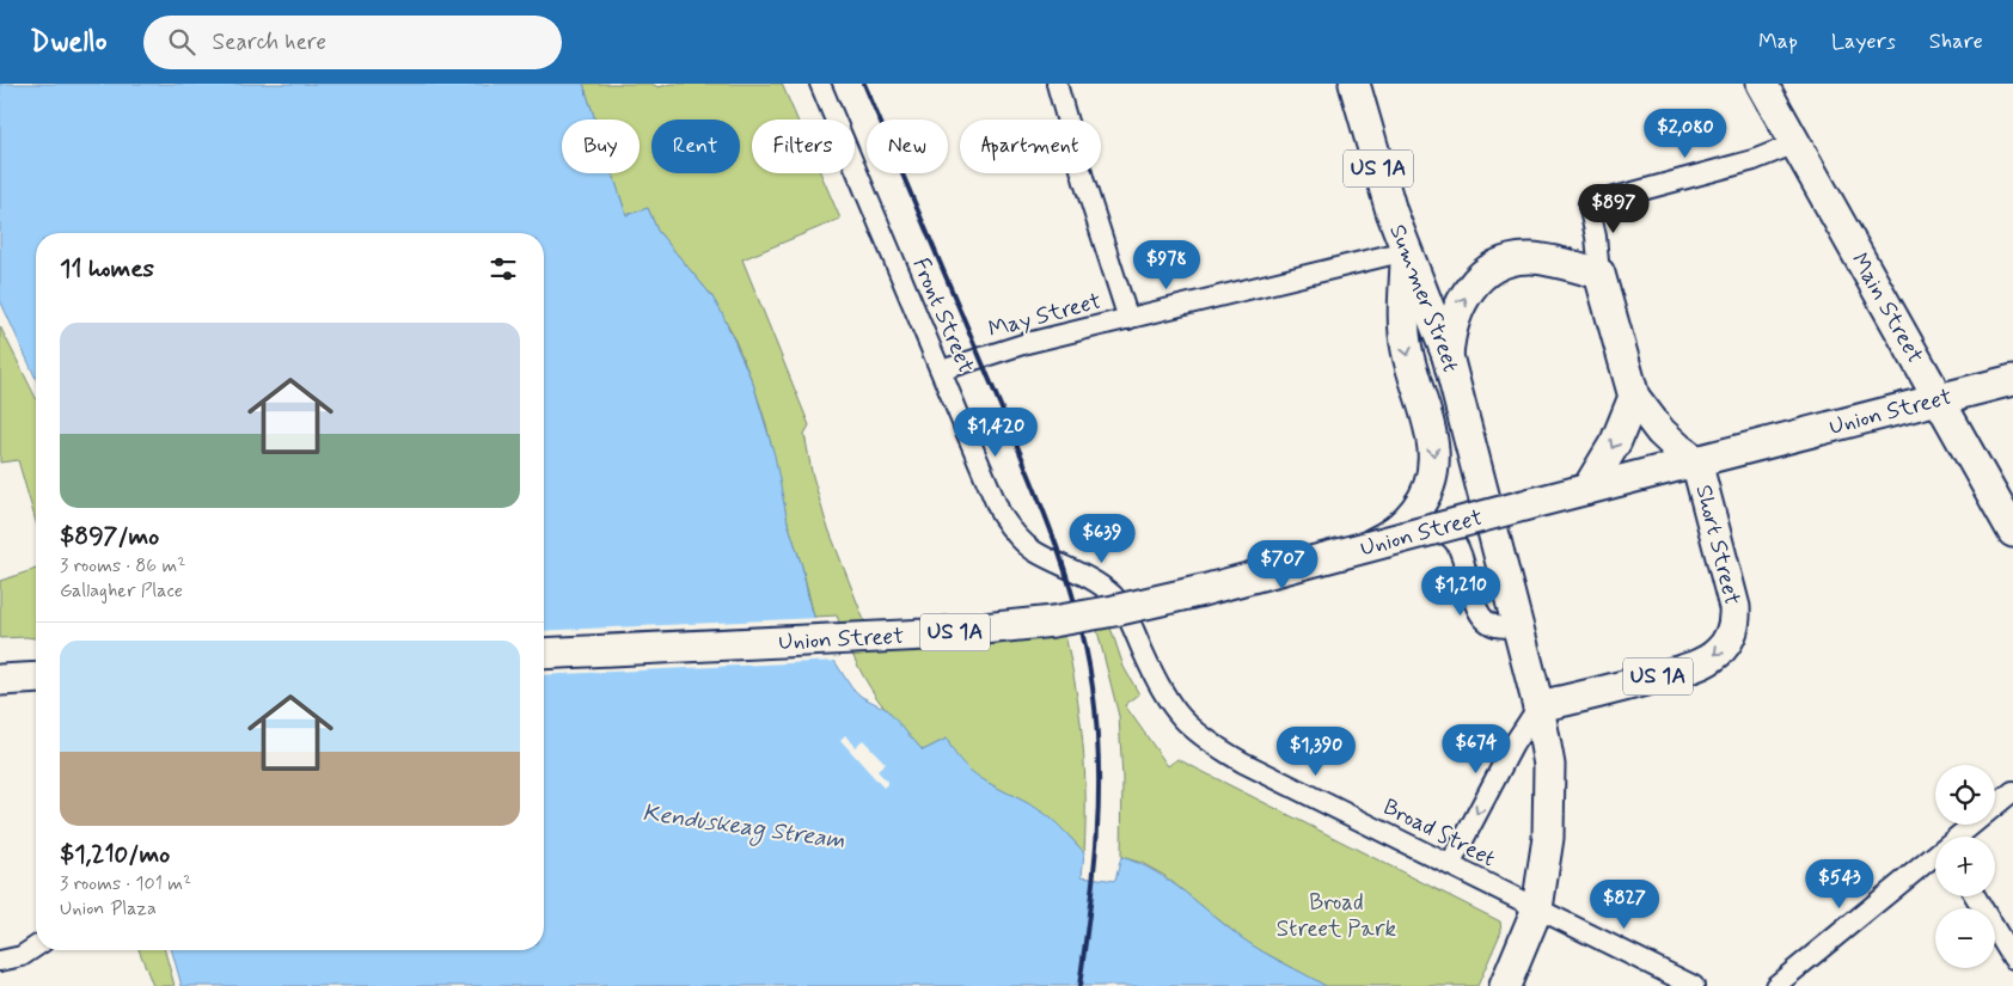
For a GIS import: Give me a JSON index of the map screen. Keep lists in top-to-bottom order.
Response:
{
  "streets": {
    "main road": [
      "US 1A",
      "Summer Street",
      "Main Street",
      "Union Street",
      "Short Street"
    ],
    "street": ["Front Street", "May Street", "Broad Street"]
  },
  "crossings": [
    ["US 1A", "Summer Street"],
    ["US 1A", "May Street"],
    ["US 1A", "Union Street"],
    ["US 1A", "Short Street"],
    ["Summer Street", "May Street"],
    ["Main Street", "Union Street"],
    ["Front Street", "May Street"],
    ["Front Street", "Broad Street"],
    ["Union Street", "Short Street"]
  ],
  "water": ["Kenduskeag Stream"],
  "parks": ["Broad Street Park"],
  "page": {
    "header": "Dwello",
    "search": "Search here",
    "nav": ["Map", "Layers", "Share"],
    "price": [
      "$2,080",
      "$897",
      "$978",
      "$1,420",
      "$639",
      "$707",
      "$1,210",
      "$674",
      "$1,390",
      "$543",
      "$827"
    ],
    "chip": [
      "Buy",
      "Rent",
      "Filters",
      "New",
      "Apartment"
    ],
    "heading": "11 homes",
    "list": [
      {
        "name": "$897/mo",
        "note": "3 rooms · 86 m² · Gallagher Place"
      },
      {
        "name": "$1,210/mo",
        "note": "3 rooms · 101 m² · Union Plaza"
      }
    ],
    "map_buttons": ["+", "−"]
  }
}
